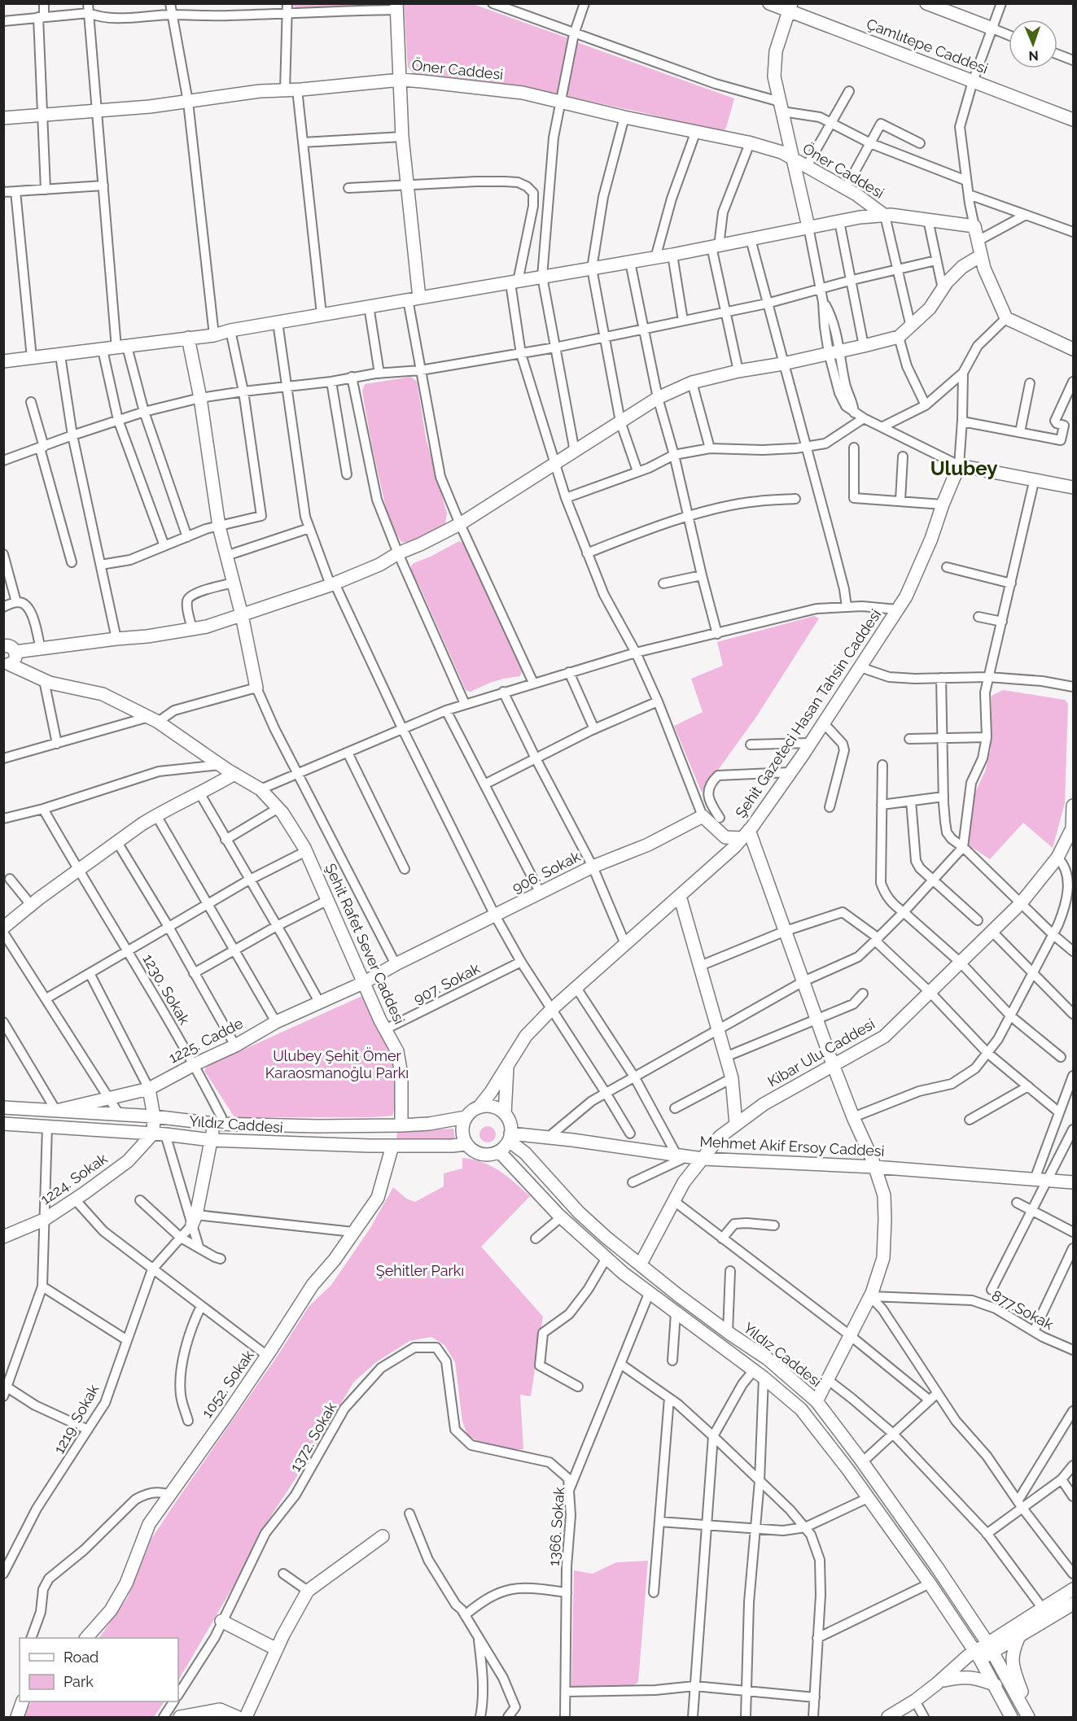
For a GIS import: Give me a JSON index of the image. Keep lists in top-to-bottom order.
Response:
{
  "streets": {
    "street": [
      "Çamlıtepe Caddesi",
      "Öner Caddesi",
      "Şehit Gazeteci Hasan Tahsin Caddesi",
      "906. Sokak",
      "Şehit Rafet Sever Caddesi",
      "907. Sokak",
      "1230. Sokak",
      "1225. Cadde",
      "Kibar Ulu Caddesi",
      "Yıldız Caddesi",
      "Mehmet Akif Ersoy Caddesi",
      "1224. Sokak",
      "877.Sokak",
      "1052. Sokak",
      "1219. Sokak",
      "1372. Sokak",
      "1366. Sokak"
    ]
  },
  "crossings": [
    ["Şehit Gazeteci Hasan Tahsin Caddesi", "Yıldız Caddesi"],
    ["Şehit Gazeteci Hasan Tahsin Caddesi", "Mehmet Akif Ersoy Caddesi"],
    ["906. Sokak", "Şehit Rafet Sever Caddesi"],
    ["906. Sokak", "1225. Cadde"],
    ["Şehit Rafet Sever Caddesi", "907. Sokak"],
    ["Şehit Rafet Sever Caddesi", "1225. Cadde"],
    ["Şehit Rafet Sever Caddesi", "Yıldız Caddesi"],
    ["1230. Sokak", "1225. Cadde"],
    ["1230. Sokak", "Yıldız Caddesi"],
    ["1225. Cadde", "Yıldız Caddesi"],
    ["Kibar Ulu Caddesi", "Yıldız Caddesi"],
    ["Kibar Ulu Caddesi", "Mehmet Akif Ersoy Caddesi"],
    ["Yıldız Caddesi", "Mehmet Akif Ersoy Caddesi"],
    ["Yıldız Caddesi", "1224. Sokak"],
    ["Yıldız Caddesi", "1052. Sokak"],
    ["Yıldız Caddesi", "1366. Sokak"],
    ["1372. Sokak", "1366. Sokak"]
  ],
  "districts": ["Ulubey"],
  "parks": ["Ulubey Şehit Ömer Karaosmanoğlu Parkı", "Şehitler Parkı"],
  "legend": ["Road", "Park"],
  "north": "bottom"
}
